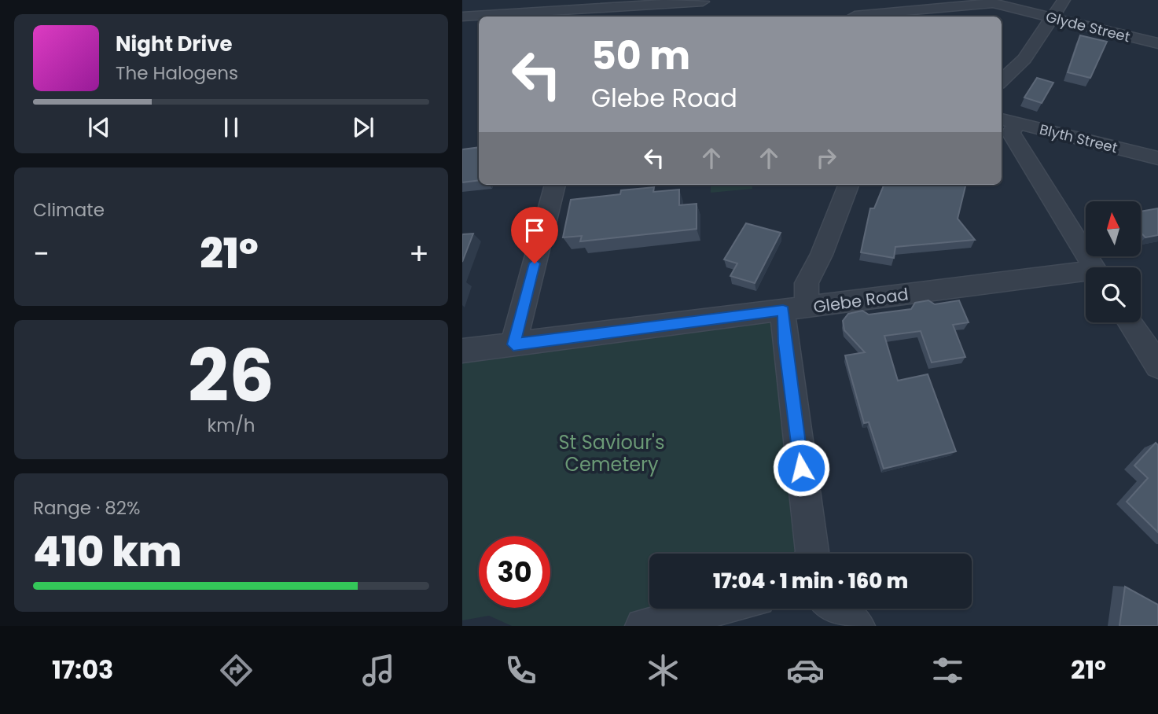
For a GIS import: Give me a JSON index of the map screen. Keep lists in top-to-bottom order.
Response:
{
  "streets": {
    "street": ["Glyde Street", "Blyth Street", "Glebe Road"]
  },
  "parks": ["St Saviour's Cemetery"],
  "north": "top",
  "page": {
    "turn": ["50 m", "Glebe Road"],
    "song": ["Night Drive", "The Halogens"],
    "tile": [
      "Climate",
      ["26", "km/h"],
      ["Range · 82%", "410 km"]
    ],
    "heat": ["−", "21°", "+"],
    "limit": "30",
    "trip": "17:04 · 1 min · 160 m",
    "tabs": ["17:03", "21°"]
  }
}
